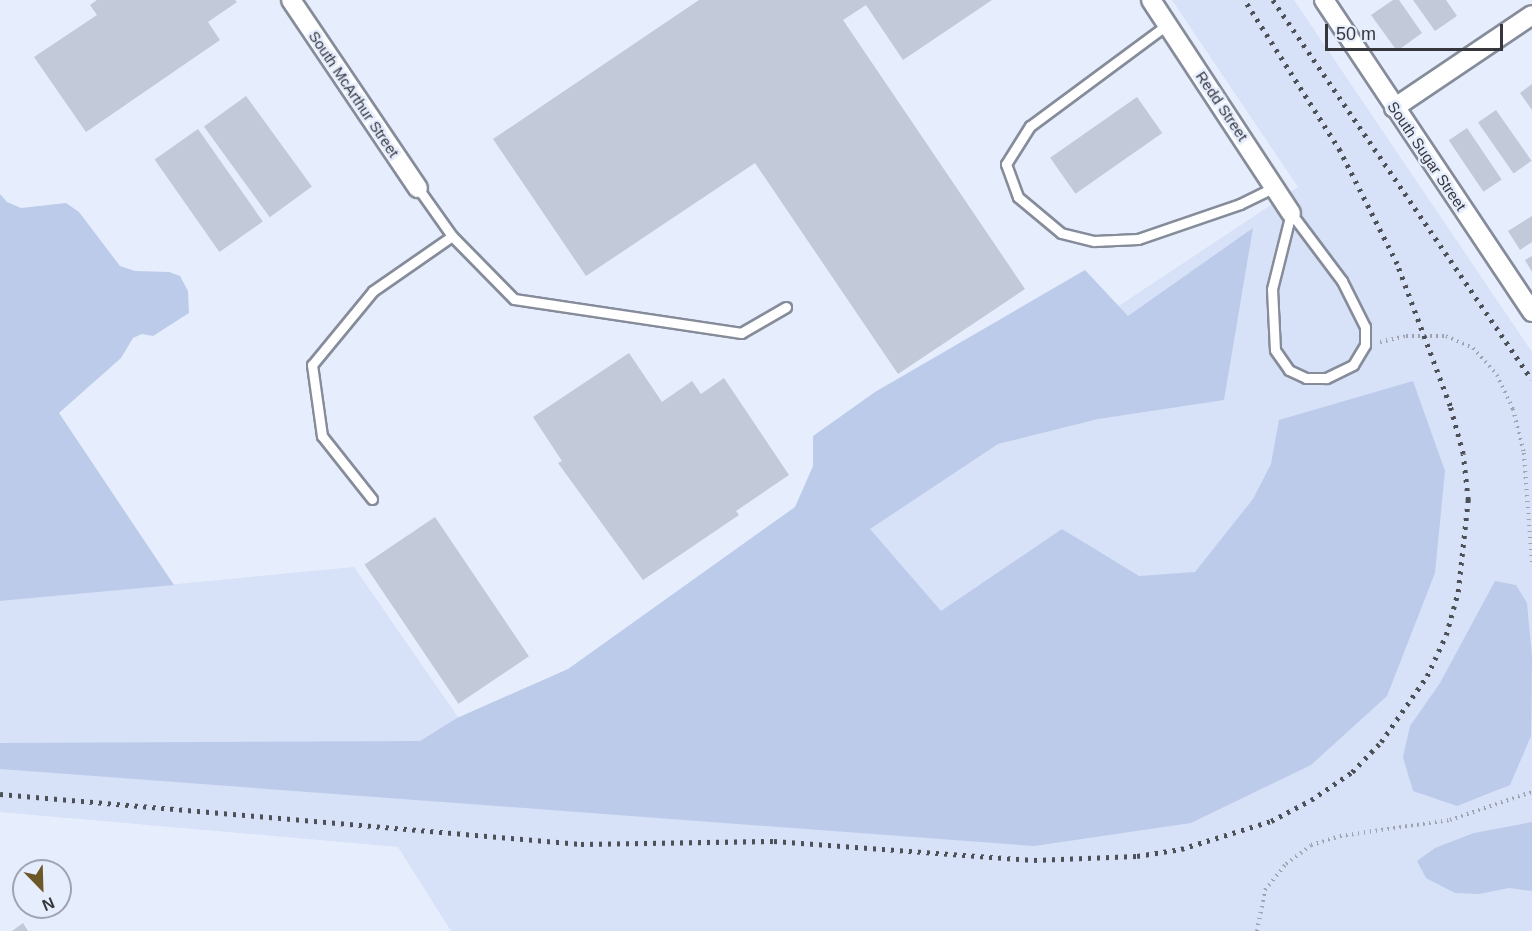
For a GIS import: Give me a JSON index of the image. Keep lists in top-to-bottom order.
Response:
{
  "streets": {
    "street": ["South McArthur Street", "Redd Street", "South Sugar Street"]
  },
  "scale_bar": "50 m",
  "north": "bottom right"
}
